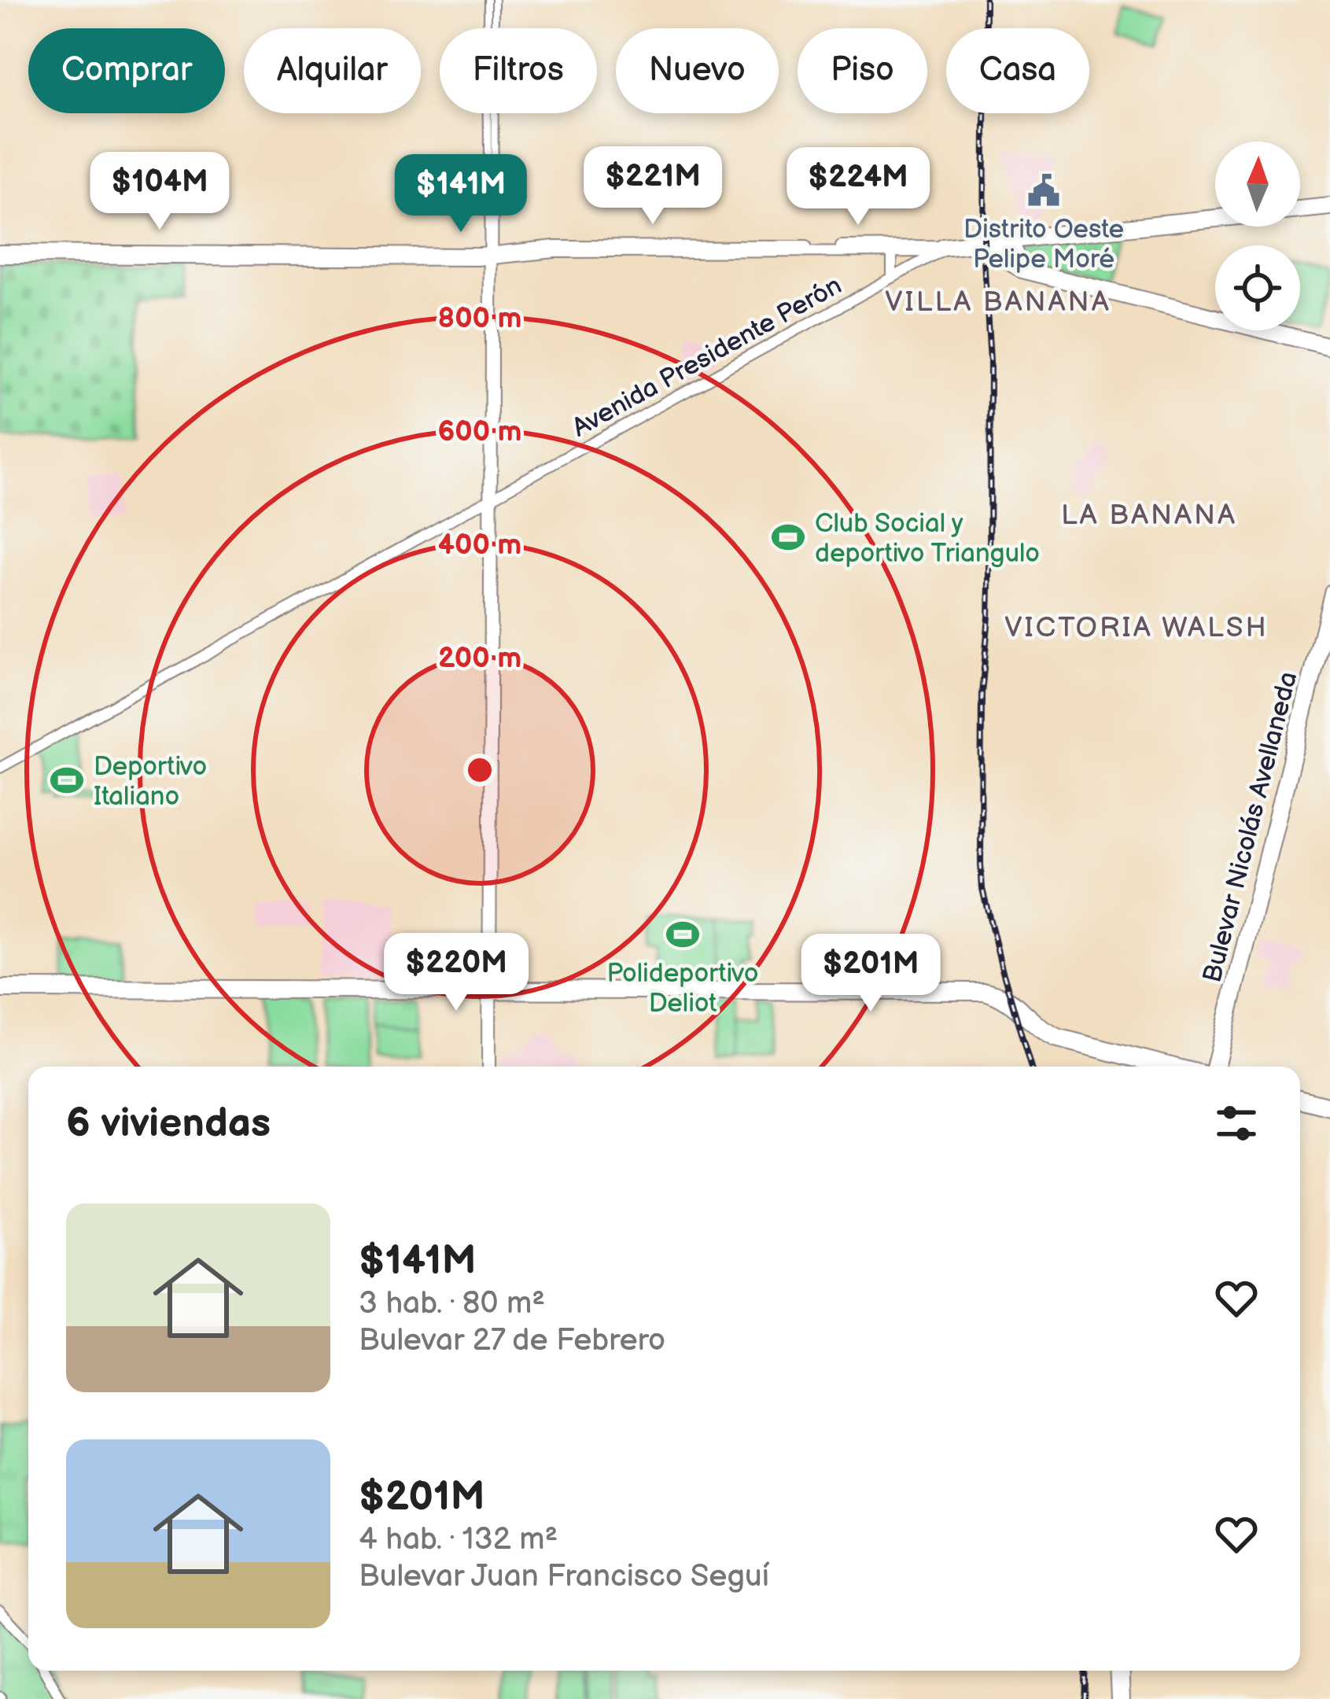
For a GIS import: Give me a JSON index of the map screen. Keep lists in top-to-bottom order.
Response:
{
  "streets": {
    "main road": ["Avenida Presidente Perón", "Bulevar Nicolás Avellaneda"]
  },
  "districts": ["VILLA BANANA", "LA BANANA", "VICTORIA WALSH"],
  "places": {
    "public building": ["Distrito Oeste Pelipe Moré"],
    "sports": ["Club Social y deportivo Triangulo", "Deportivo Italiano", "Polideportivo Deliot"]
  },
  "north": "top",
  "page": {
    "chip": [
      "Comprar",
      "Alquilar",
      "Filtros",
      "Nuevo",
      "Piso",
      "Casa"
    ],
    "price": [
      "$221M",
      "$224M",
      "$104M",
      "$141M",
      "$220M",
      "$201M"
    ],
    "heading": "6 viviendas",
    "list": [
      {
        "name": "$141M",
        "note": "3 hab. · 80 m² · Bulevar 27 de Febrero"
      },
      {
        "name": "$201M",
        "note": "4 hab. · 132 m² · Bulevar Juan Francisco Seguí"
      }
    ]
  },
  "rings": [
    "800 m",
    "600 m",
    "400 m",
    "200 m"
  ]
}
